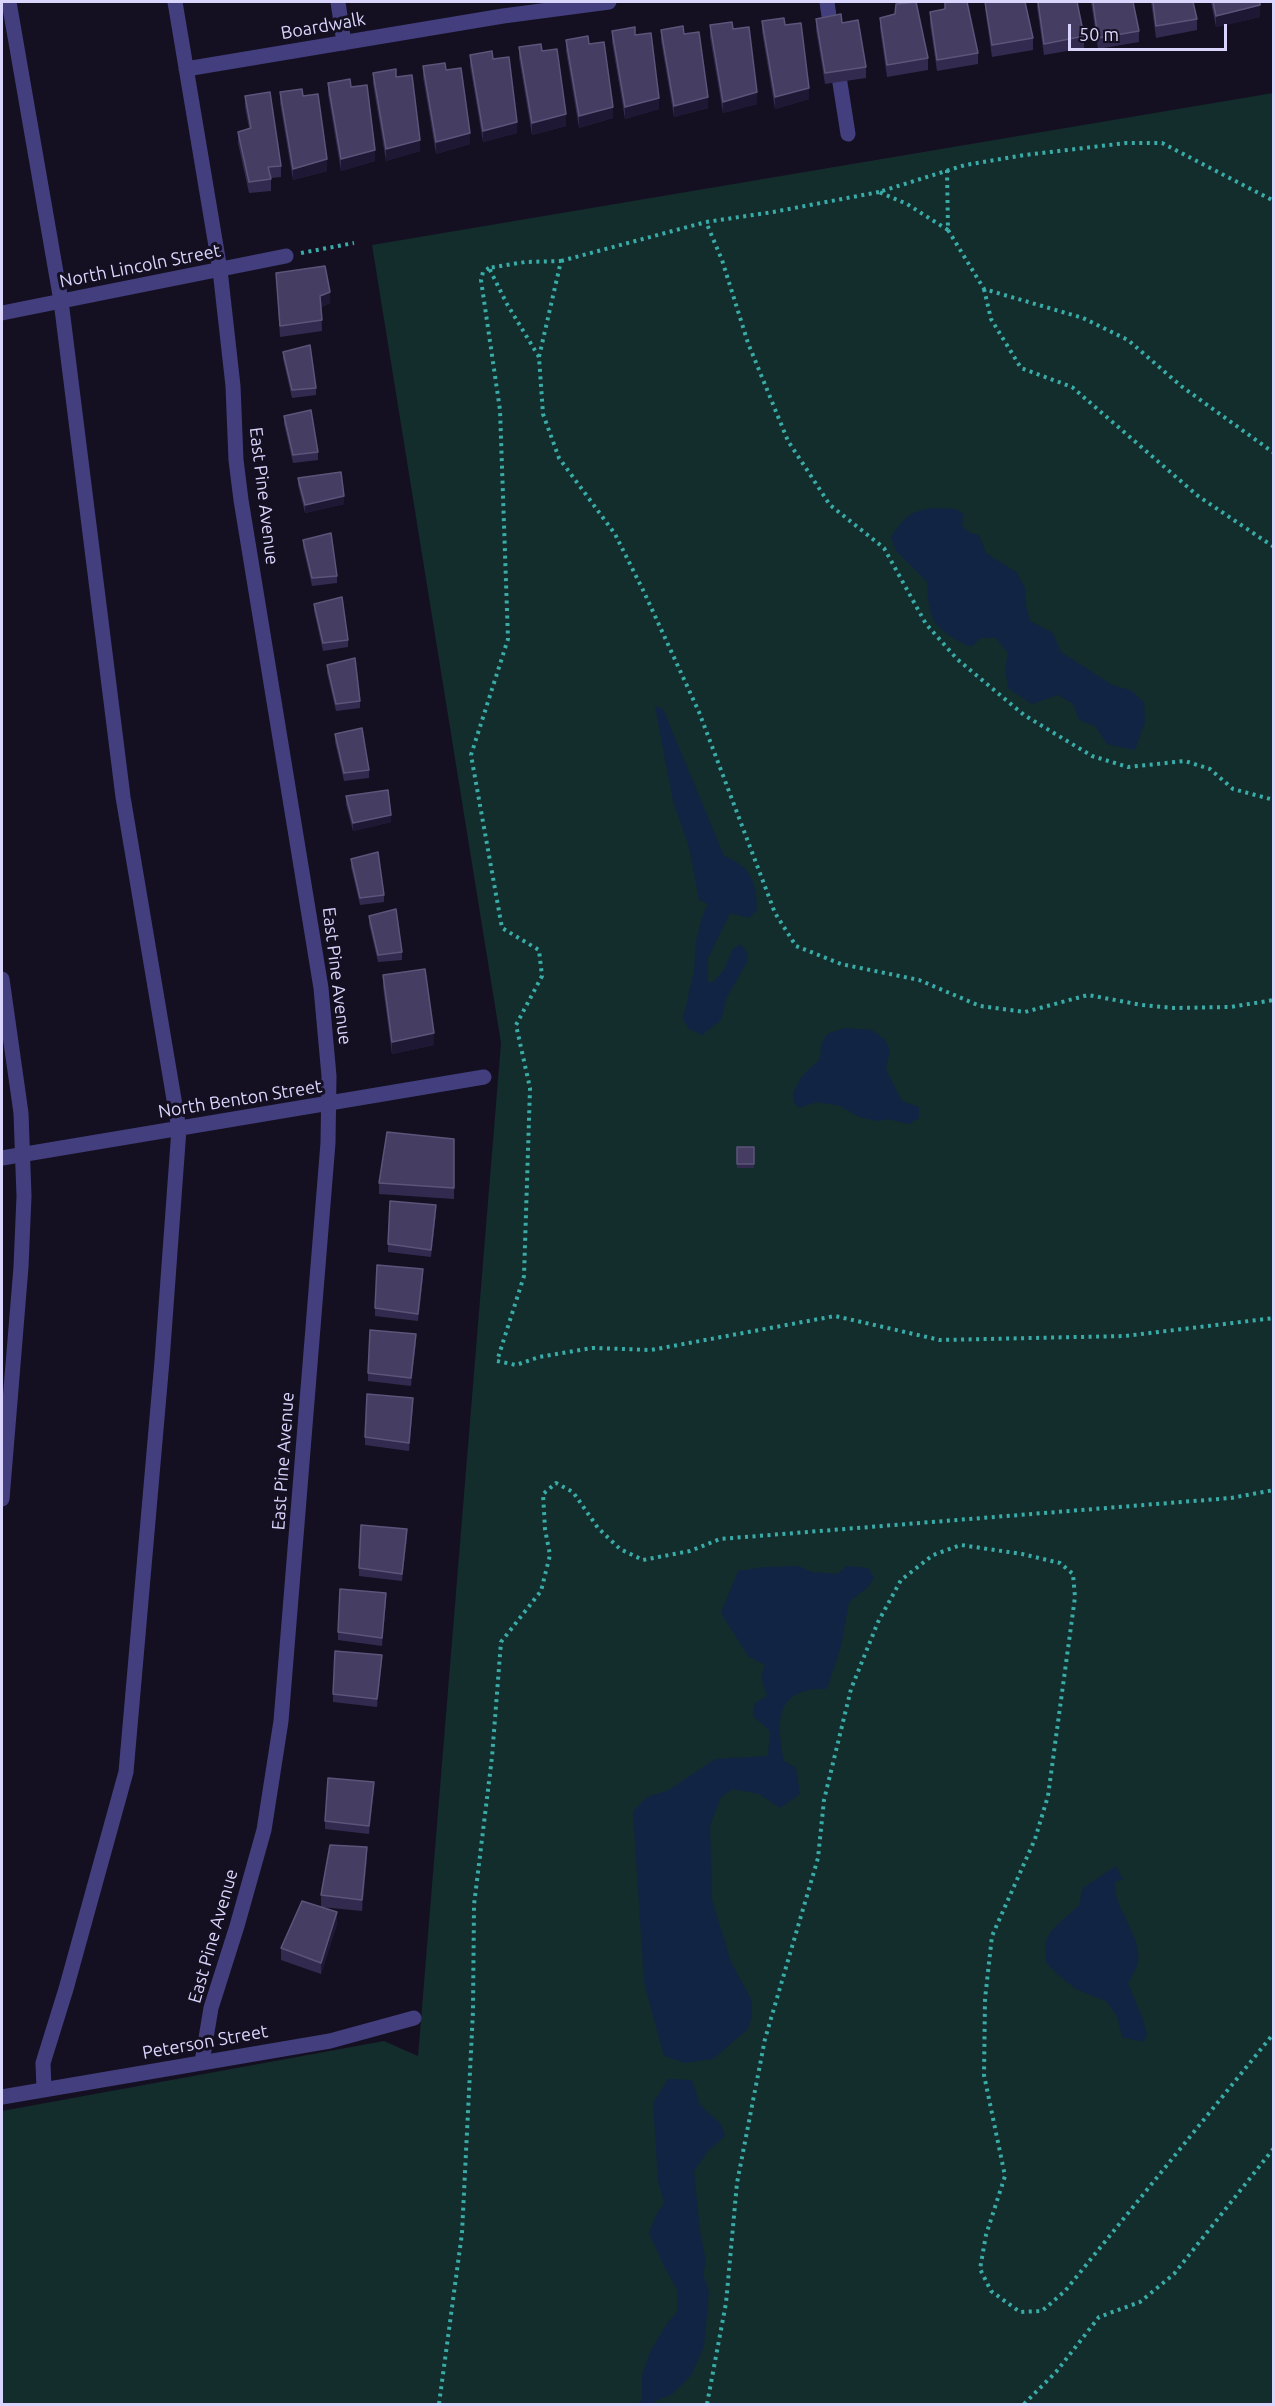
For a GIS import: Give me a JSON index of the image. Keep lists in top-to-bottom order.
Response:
{
  "streets": {
    "street": [
      "Boardwalk",
      "North Lincoln Street",
      "East Pine Avenue",
      "North Benton Street",
      "Peterson Street"
    ]
  },
  "crossings": [
    ["Boardwalk", "East Pine Avenue"],
    ["North Lincoln Street", "East Pine Avenue"],
    ["East Pine Avenue", "North Benton Street"],
    ["East Pine Avenue", "Peterson Street"]
  ],
  "scale_bar": "50 m"
}
